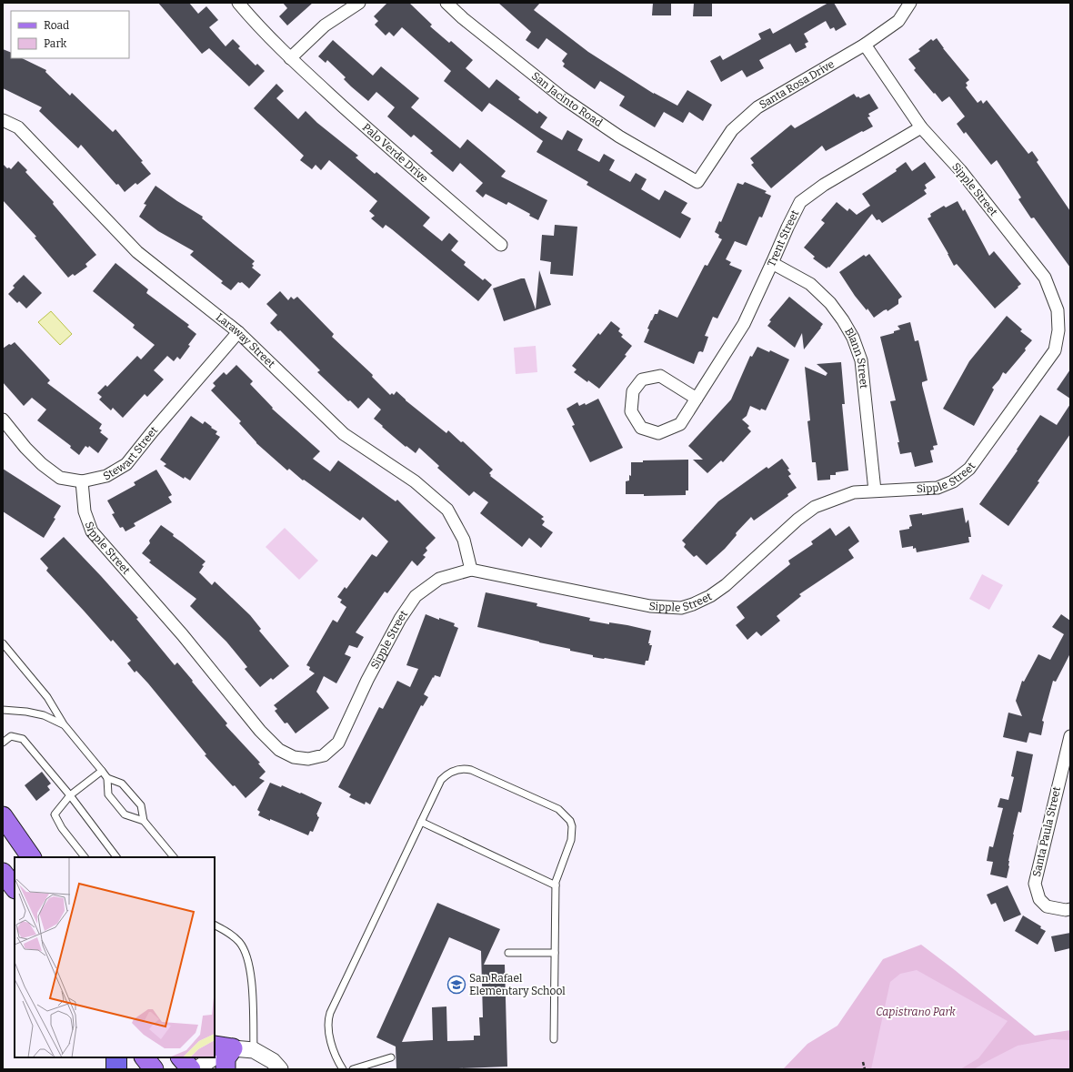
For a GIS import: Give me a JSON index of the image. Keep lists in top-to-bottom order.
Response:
{
  "streets": {
    "street": [
      "Santa Rosa Drive",
      "San Jacinto Road",
      "Palo Verde Drive",
      "Sipple Street",
      "Trent Street",
      "Laraway Street",
      "Blann Street",
      "Stewart Street",
      "Santa Paula Street"
    ]
  },
  "crossings": [
    ["Santa Rosa Drive", "San Jacinto Road"],
    ["Santa Rosa Drive", "Sipple Street"],
    ["Sipple Street", "Trent Street"],
    ["Sipple Street", "Laraway Street"],
    ["Sipple Street", "Blann Street"],
    ["Sipple Street", "Stewart Street"],
    ["Trent Street", "Blann Street"],
    ["Laraway Street", "Stewart Street"]
  ],
  "parks": ["Capistrano Park"],
  "places": {
    "school or university": ["San Rafael Elementary School"]
  },
  "legend": ["Road", "Park"]
}
